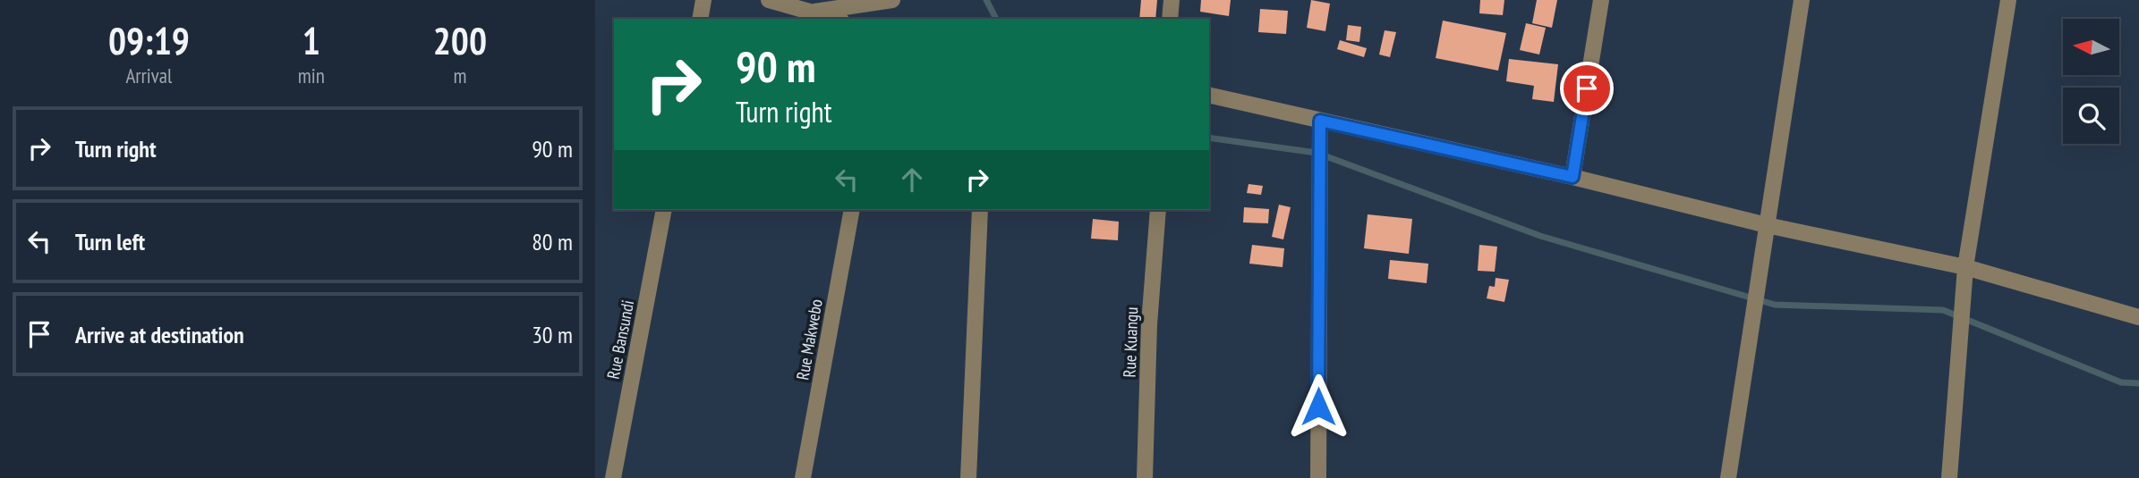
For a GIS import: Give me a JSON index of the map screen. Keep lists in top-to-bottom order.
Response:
{
  "streets": {
    "street": ["Rue Bansundi", "Rue Makwebo", "Rue Kuangu"]
  },
  "north": "left",
  "page": {
    "eta": [
      "09:19",
      "Arrival",
      "1",
      "min",
      "200",
      "m"
    ],
    "turn": ["90 m", "Turn right"],
    "list": [
      {
        "name": "Turn right",
        "value": "90 m"
      },
      {
        "name": "Turn left",
        "value": "80 m"
      },
      {
        "name": "Arrive at destination",
        "value": "30 m"
      }
    ]
  }
}
